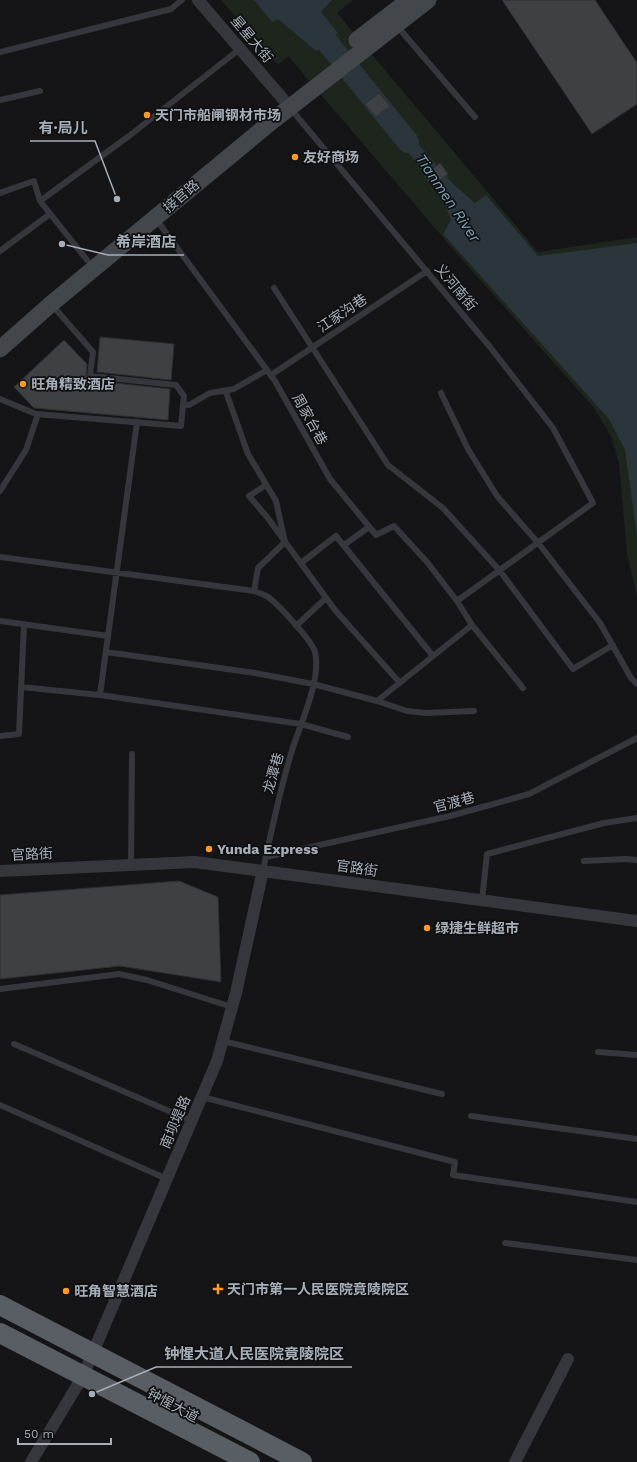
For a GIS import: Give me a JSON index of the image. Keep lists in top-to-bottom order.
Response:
{
  "streets": {
    "highway": ["钟惺大道"],
    "main road": ["接官路"],
    "street": ["星星大街", "官路街", "南坝堤路"],
    "lane": [
      "义河南街",
      "江家沟巷",
      "周家台巷",
      "龙潭巷",
      "官渡巷"
    ]
  },
  "crossings": [
    ["星星大街", "接官路"],
    ["星星大街", "义河南街"],
    ["接官路", "义河南街"],
    ["接官路", "周家台巷"],
    ["义河南街", "江家沟巷"],
    ["江家沟巷", "周家台巷"],
    ["龙潭巷", "官渡巷"],
    ["龙潭巷", "官路街"],
    ["龙潭巷", "南坝堤路"],
    ["官路街", "南坝堤路"],
    ["南坝堤路", "钟惺大道"]
  ],
  "water": ["Tianmen River"],
  "places": {
    "other": [
      "天门市船闸钢材市场",
      "友好商场",
      "有·局儿",
      "希岸酒店",
      "旺角精致酒店",
      "Yunda Express",
      "绿捷生鲜超市",
      "旺角智慧酒店",
      "钟惺大道人民医院竟陵院区"
    ],
    "health": ["天门市第一人民医院竟陵院区"]
  },
  "scale_bar": "50 m"
}
